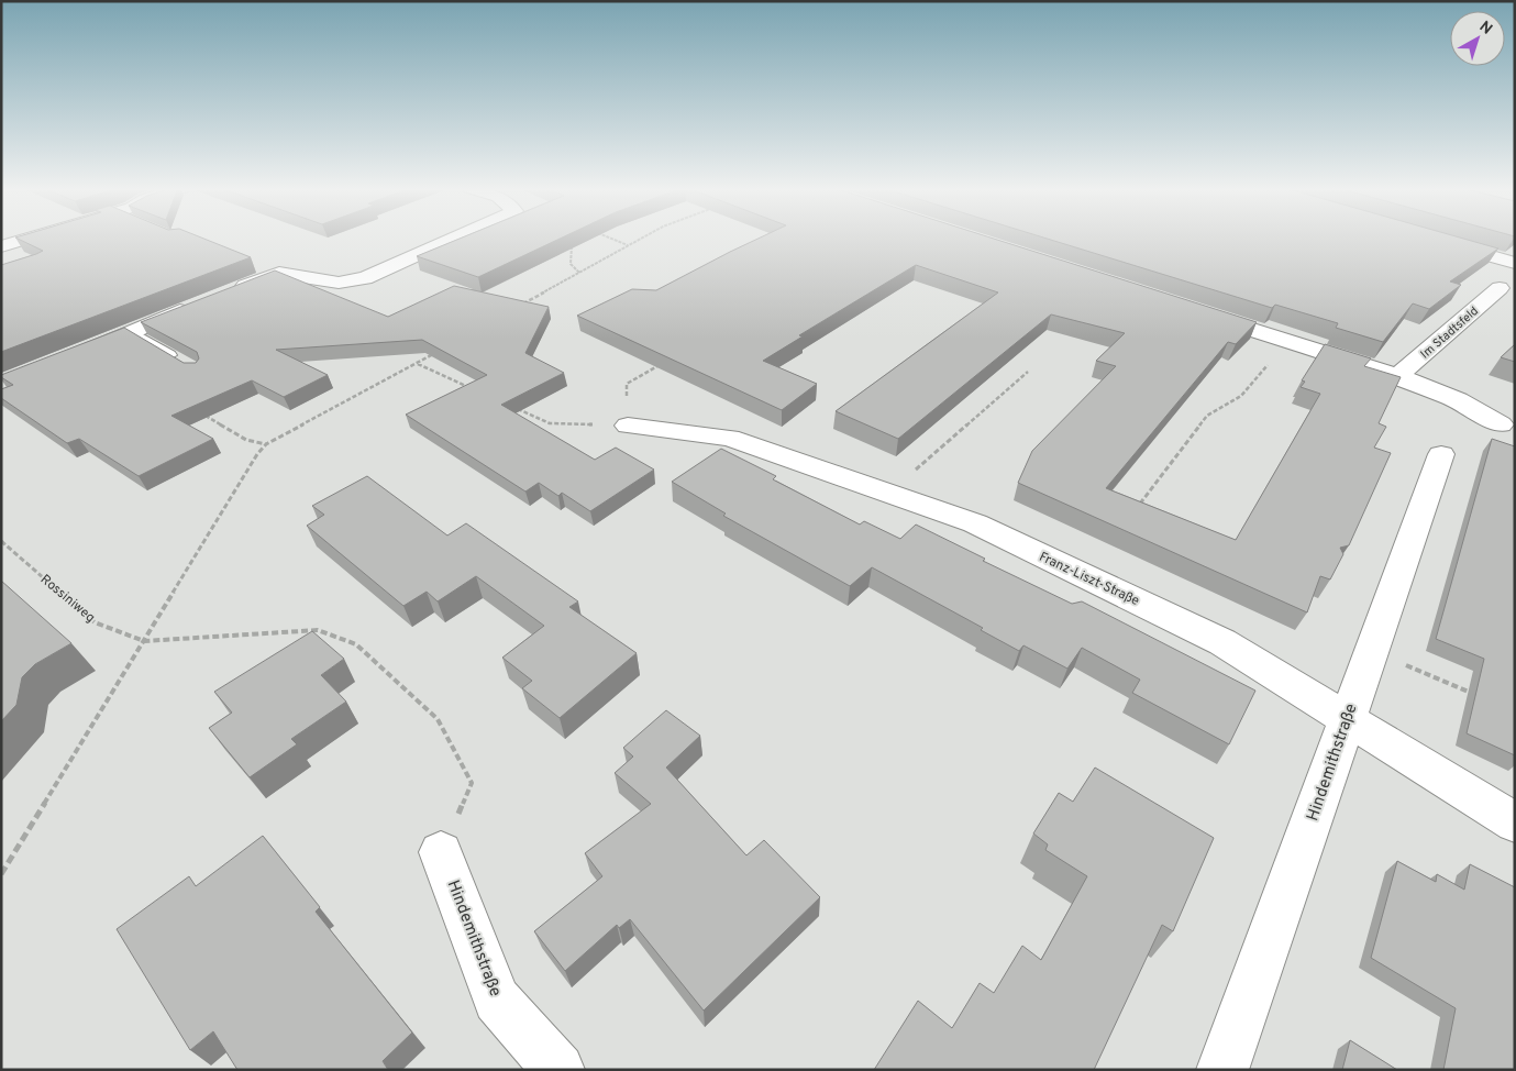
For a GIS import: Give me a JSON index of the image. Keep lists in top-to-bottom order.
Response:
{
  "streets": {
    "street": ["Im Stadtsfeld", "Franz-Liszt-Straße", "Hindemithstraße"],
    "path": ["Rossiniweg"]
  },
  "crossings": [
    ["Franz-Liszt-Straße", "Hindemithstraße"]
  ],
  "north": "top right"
}
